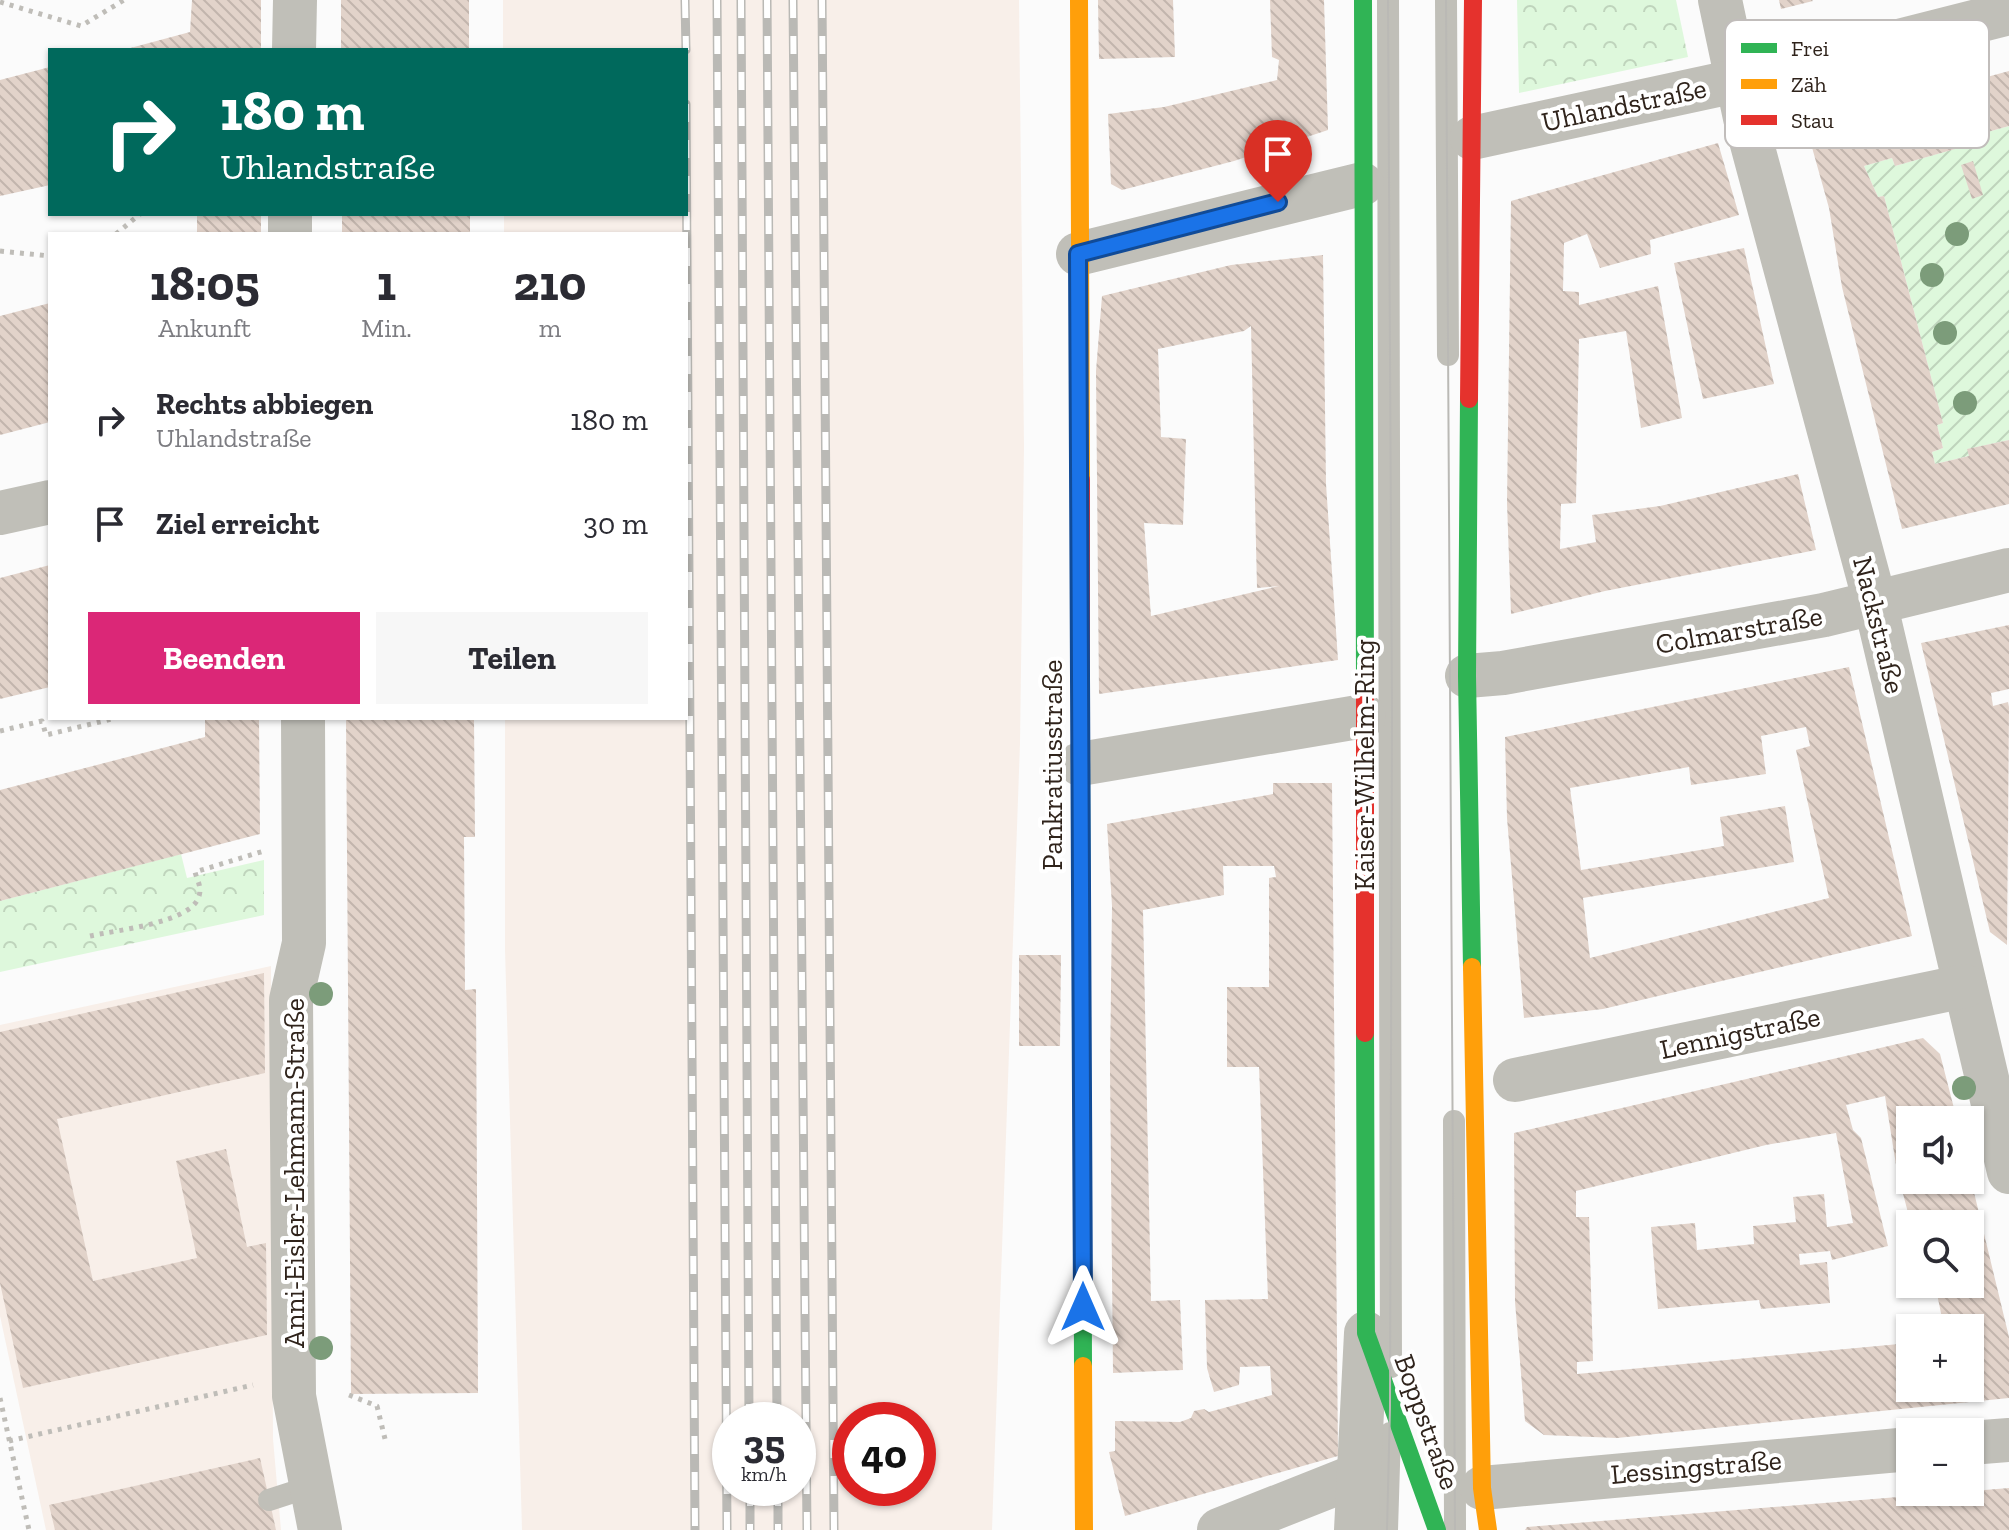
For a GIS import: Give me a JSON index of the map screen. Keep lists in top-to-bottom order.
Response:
{
  "streets": {
    "street": [
      "Uhlandstraße",
      "Nackstraße",
      "Colmarstraße",
      "Pankratiusstraße",
      "Kaiser-Wilhelm-Ring",
      "Lennigstraße",
      "Anni-Eisler-Lehmann-Straße",
      "Boppstraße",
      "Lessingstraße"
    ]
  },
  "crossings": [
    ["Nackstraße", "Colmarstraße"],
    ["Nackstraße", "Lennigstraße"],
    ["Kaiser-Wilhelm-Ring", "Boppstraße"]
  ],
  "legend": ["Frei", "Zäh", "Stau"],
  "page": {
    "turn": ["180 m", "Uhlandstraße"],
    "eta": [
      "18:05",
      "Ankunft",
      "1",
      "Min.",
      "210",
      "m"
    ],
    "list": [
      {
        "name": "Rechts abbiegen",
        "note": "Uhlandstraße",
        "value": "180 m"
      },
      {
        "name": "Ziel erreicht",
        "value": "30 m"
      }
    ],
    "buttons": ["Beenden", "Teilen"],
    "map_buttons": ["+", "−"],
    "speed": "35 km/h",
    "limit": "40"
  }
}
